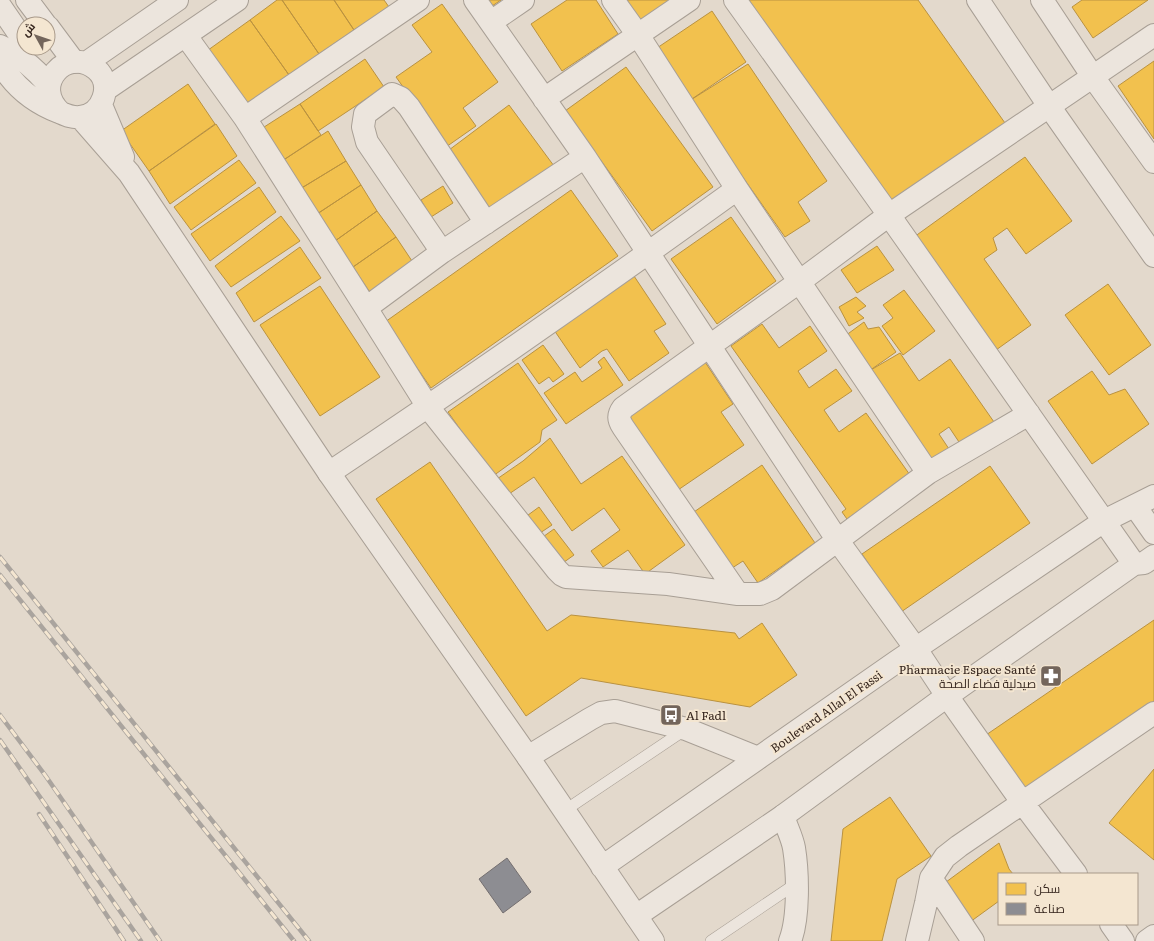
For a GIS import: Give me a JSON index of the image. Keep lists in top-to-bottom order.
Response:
{
  "streets": {
    "street": ["Boulevard Allal El Fassi"]
  },
  "places": {
    "pharmacy": ["Pharmacie Espace Santé صيدلية فضاء الصحة"],
    "bus stop": ["Al Fadl"]
  },
  "legend": ["سكن", "صناعة"],
  "north": "top left"
}
